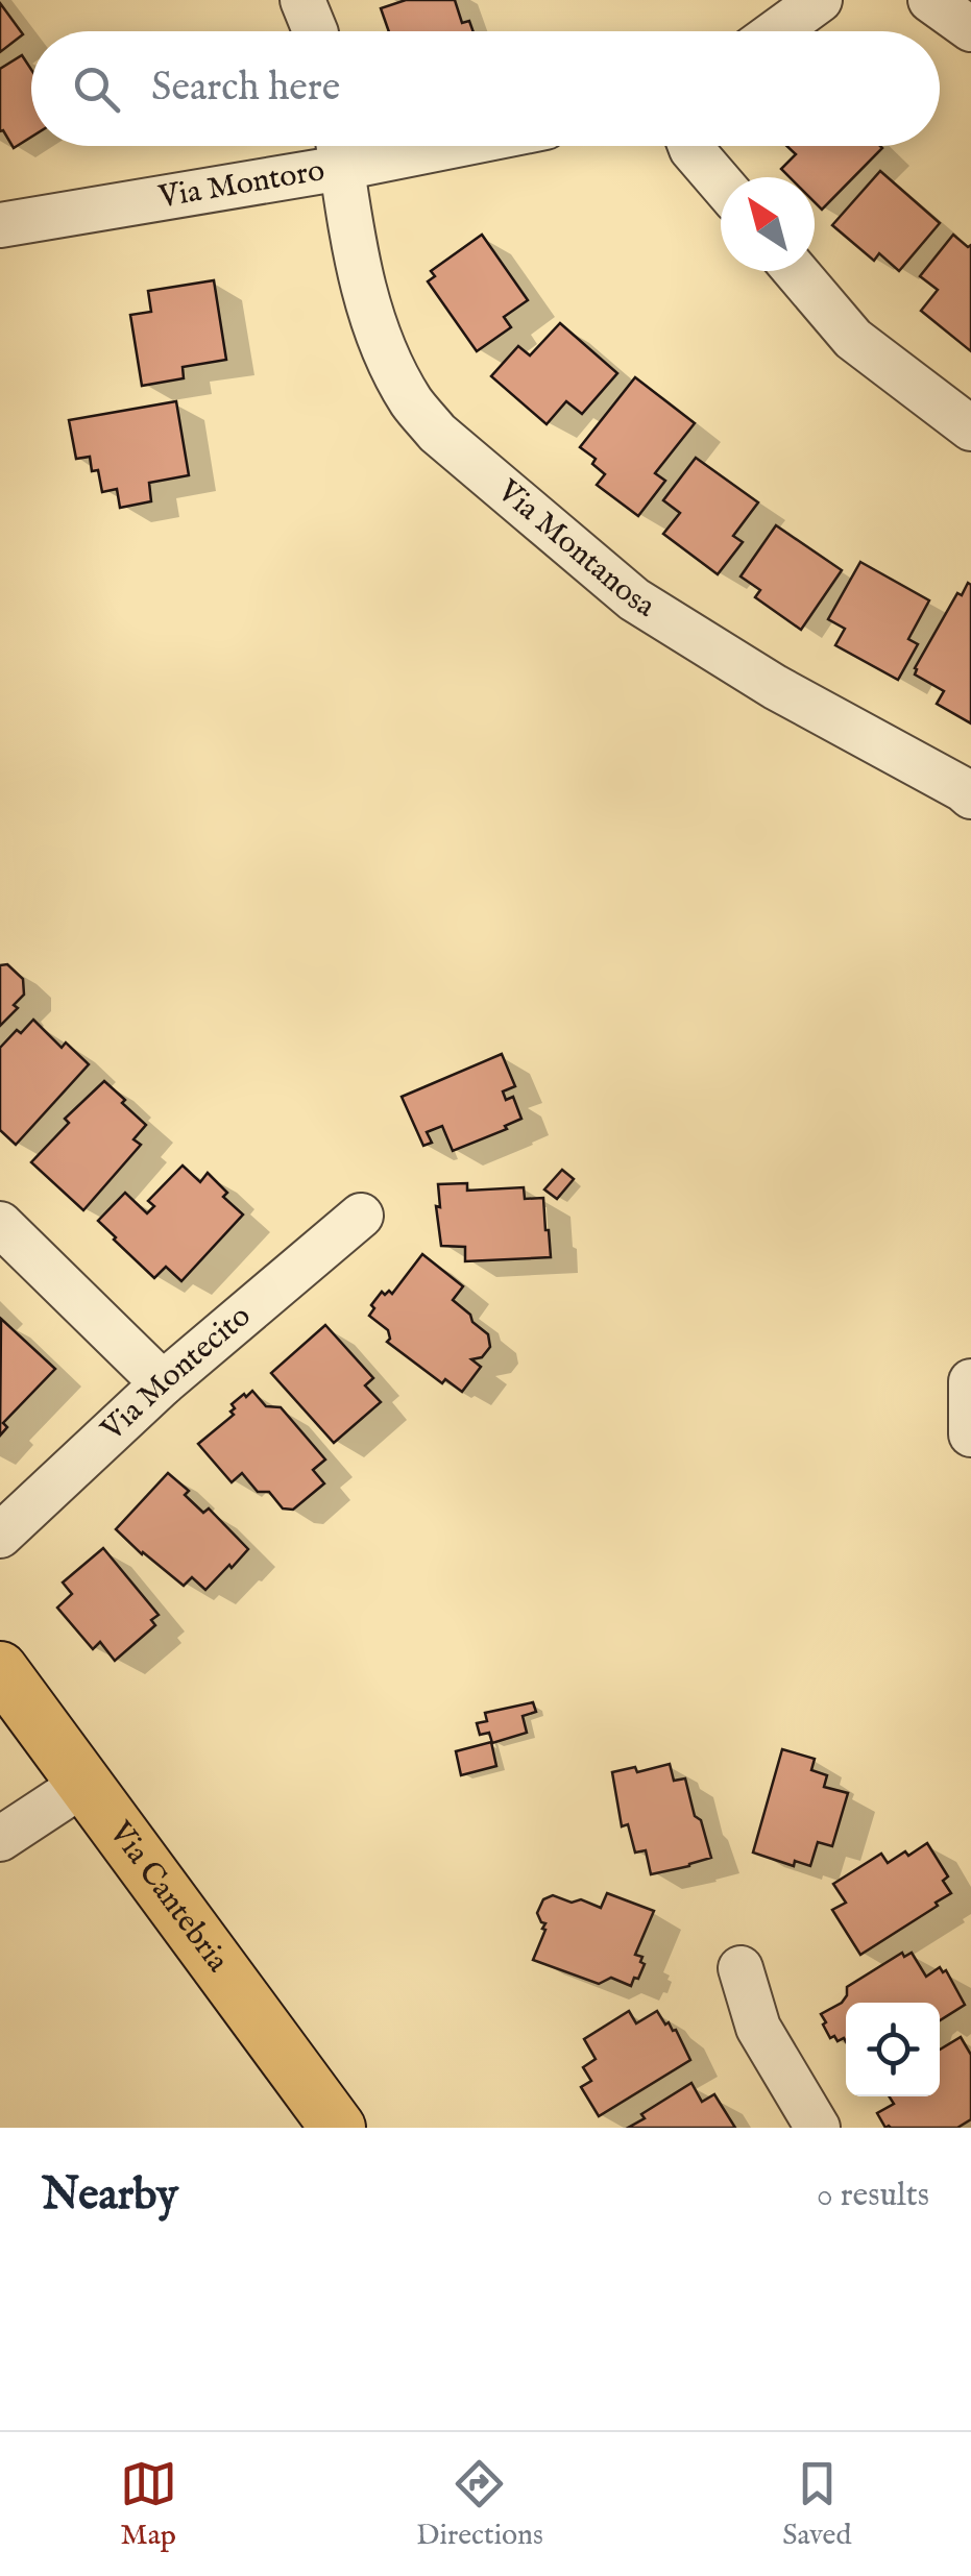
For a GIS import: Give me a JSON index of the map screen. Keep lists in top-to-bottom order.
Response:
{
  "streets": {
    "main road": ["Via Cantebria"],
    "street": ["Via Montoro", "Via Montanosa", "Via Montecito"]
  },
  "crossings": [
    ["Via Montoro", "Via Montanosa"]
  ],
  "north": "top left",
  "page": {
    "search": "Search here",
    "heading": ["Nearby", "0 results"],
    "nav": ["Map", "Directions", "Saved"]
  }
}
